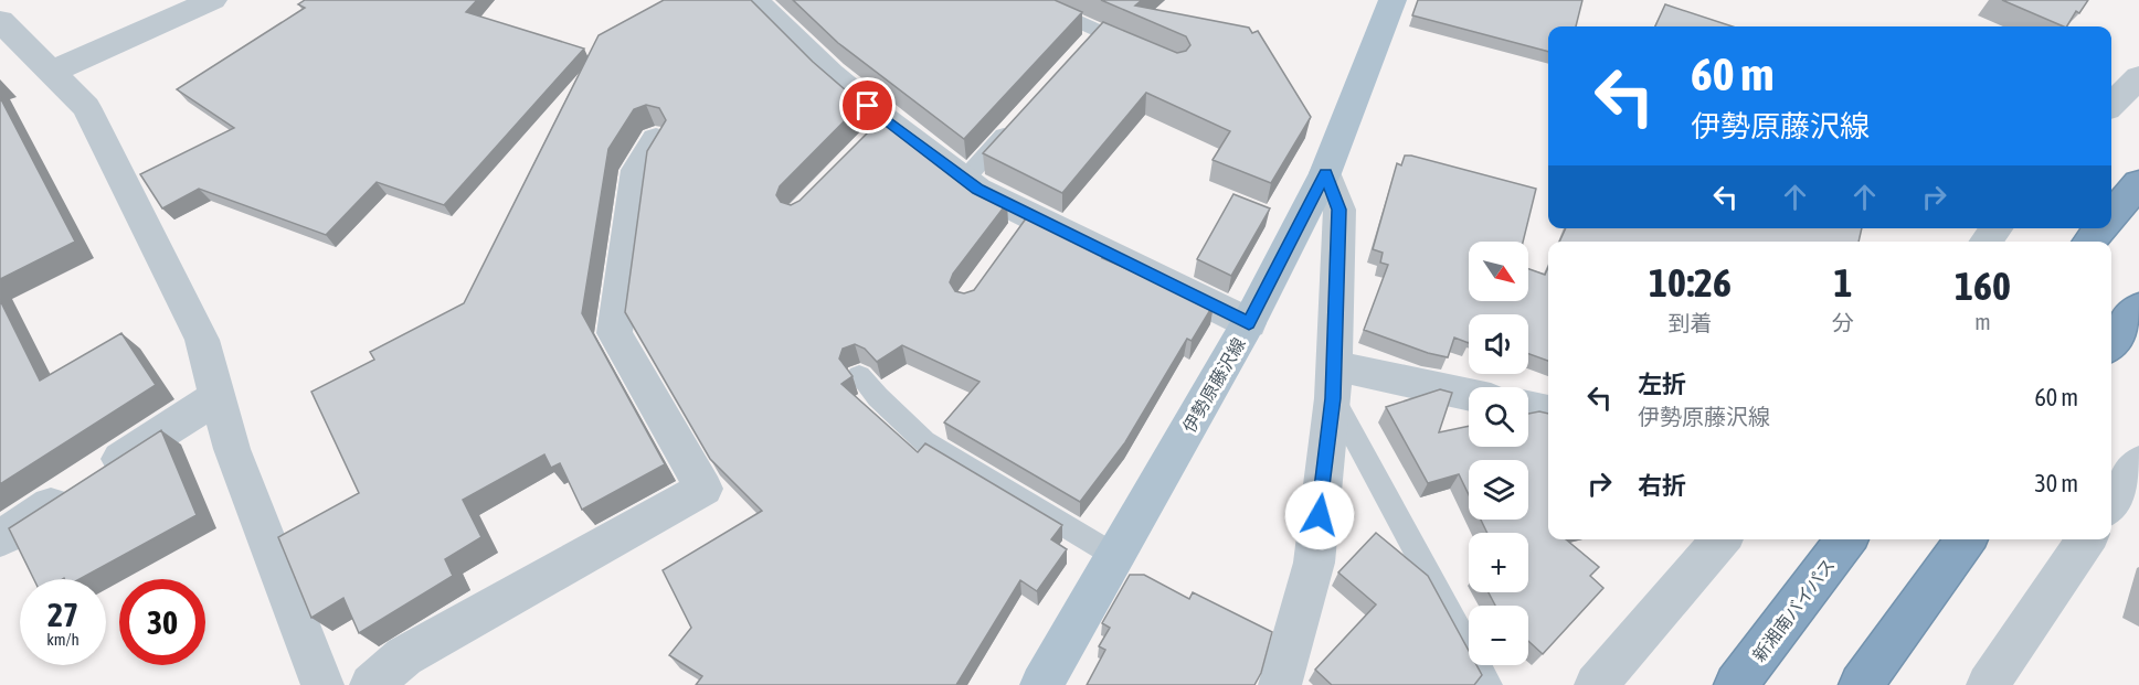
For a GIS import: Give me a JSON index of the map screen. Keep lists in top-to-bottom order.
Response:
{
  "streets": {
    "highway": ["新湘南バイパス"],
    "main road": ["伊勢原藤沢線"]
  },
  "north": "bottom right",
  "page": {
    "turn": ["60 m", "伊勢原藤沢線"],
    "map_buttons": ["+", "−"],
    "eta": [
      "10:26",
      "到着",
      "1",
      "分",
      "160",
      "m"
    ],
    "list": [
      {
        "name": "左折",
        "note": "伊勢原藤沢線",
        "value": "60 m"
      },
      {
        "name": "右折",
        "value": "30 m"
      }
    ],
    "speed": "27 km/h",
    "limit": "30"
  }
}
